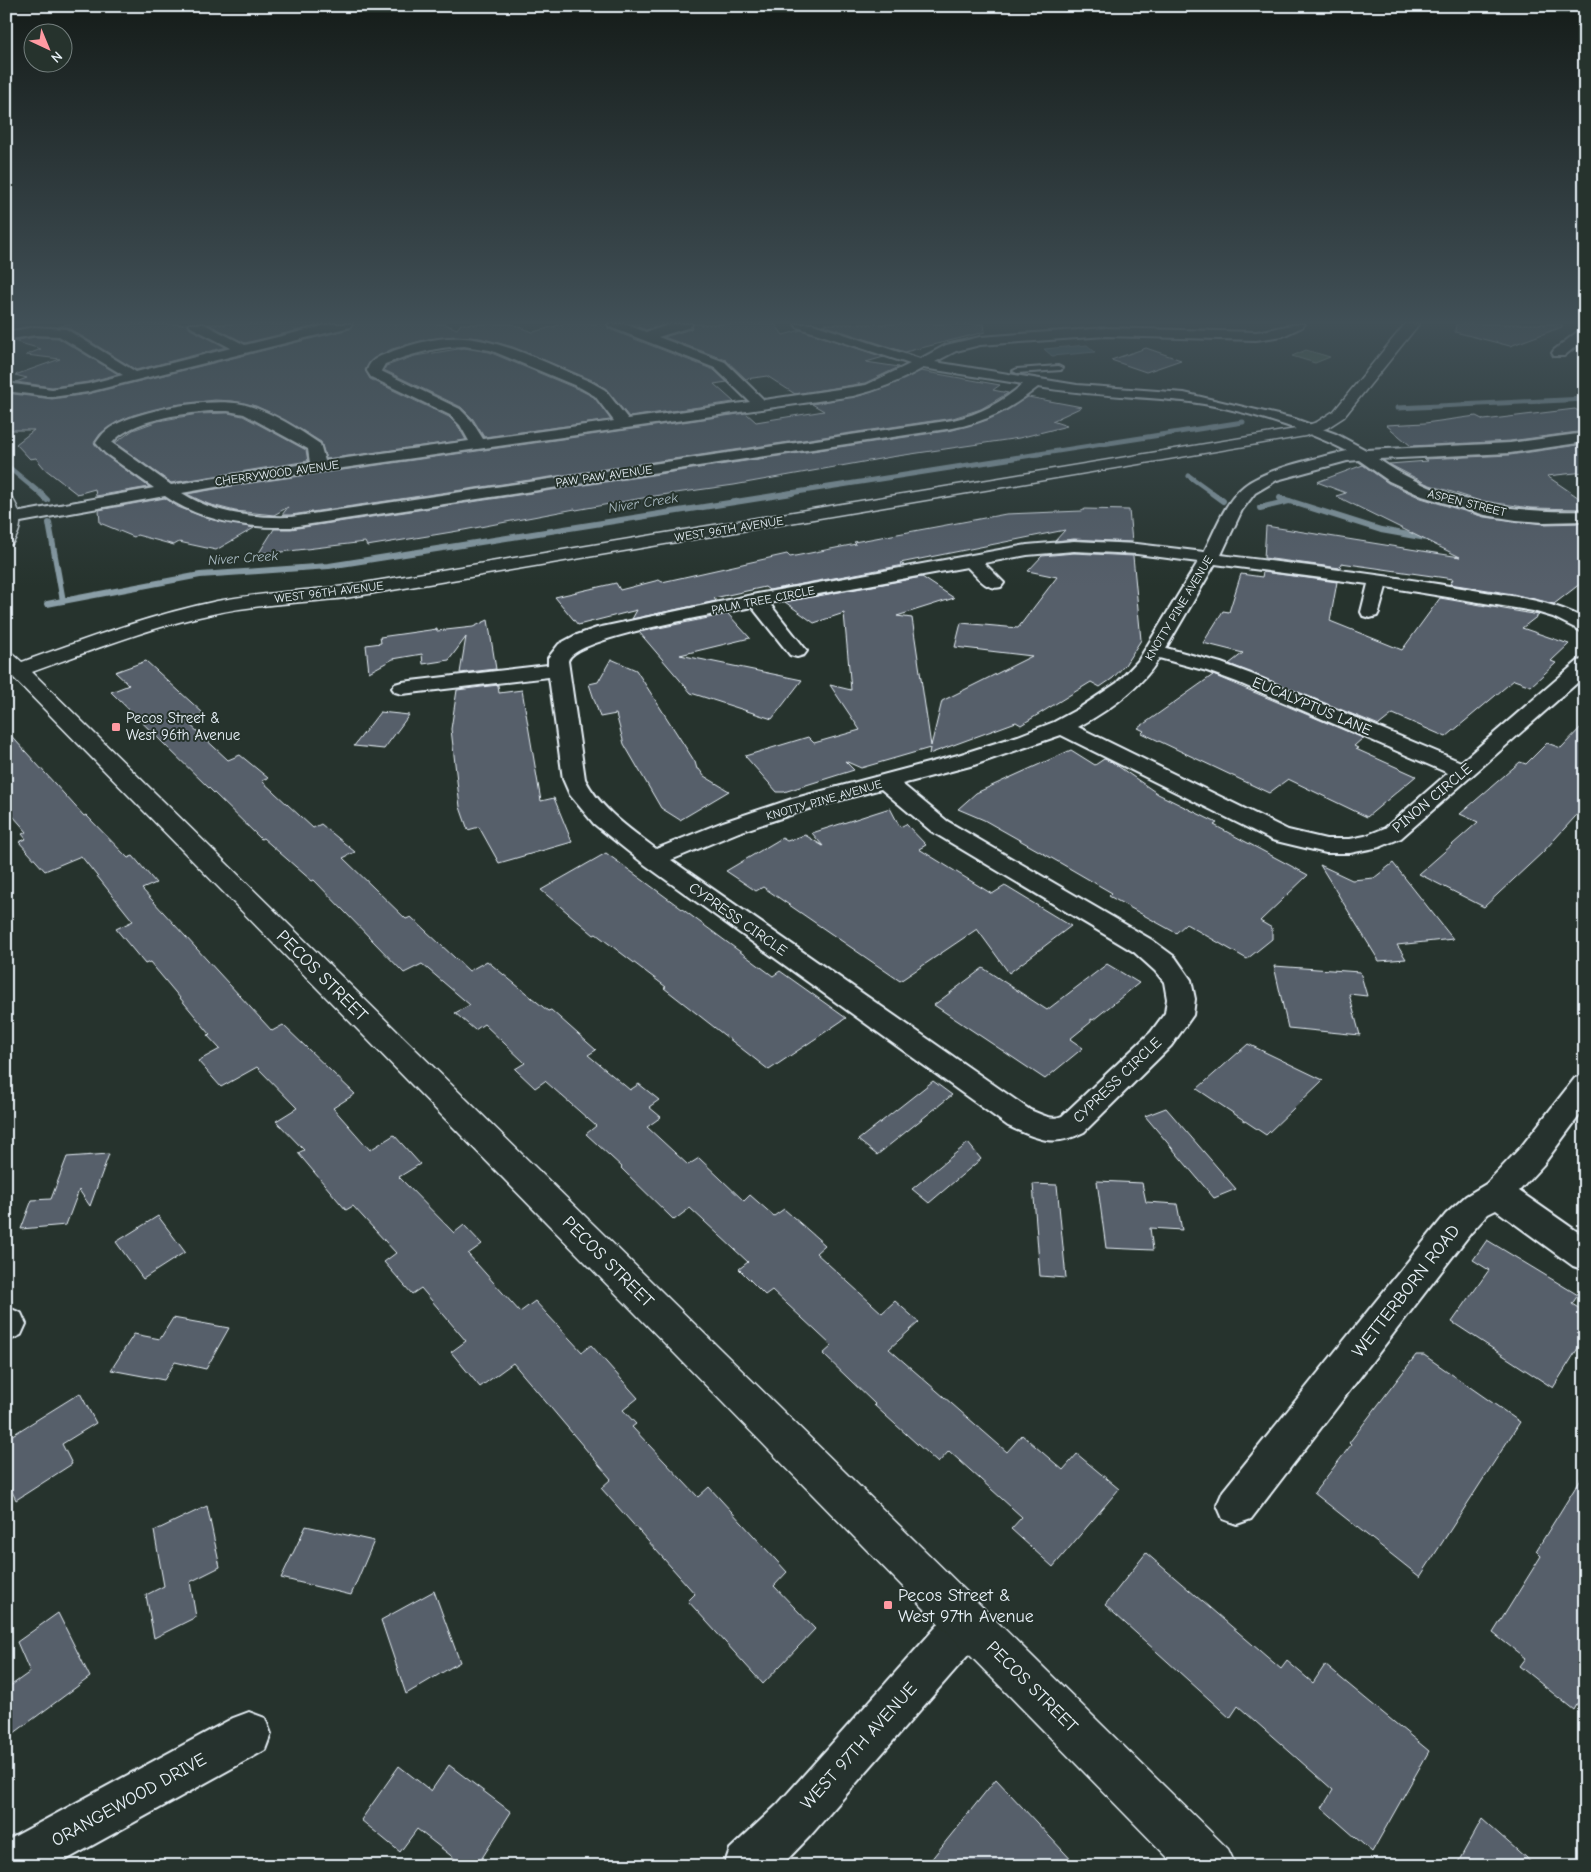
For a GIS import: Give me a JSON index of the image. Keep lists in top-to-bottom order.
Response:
{
  "streets": {
    "street": [
      "CHERRYWOOD AVENUE",
      "PAW PAW AVENUE",
      "ASPEN STREET",
      "WEST 96TH AVENUE",
      "PALM TREE CIRCLE",
      "KNOTTY PINE AVENUE",
      "EUCALYPTUS LANE",
      "PINON CIRCLE",
      "CYPRESS CIRCLE",
      "PECOS STREET",
      "WETTERBORN ROAD",
      "WEST 97TH AVENUE",
      "ORANGEWOOD DRIVE"
    ]
  },
  "crossings": [
    ["CHERRYWOOD AVENUE", "PAW PAW AVENUE"],
    ["ASPEN STREET", "WEST 96TH AVENUE"],
    ["ASPEN STREET", "KNOTTY PINE AVENUE"],
    ["WEST 96TH AVENUE", "PECOS STREET"],
    ["PALM TREE CIRCLE", "KNOTTY PINE AVENUE"],
    ["PALM TREE CIRCLE", "CYPRESS CIRCLE"],
    ["KNOTTY PINE AVENUE", "EUCALYPTUS LANE"],
    ["KNOTTY PINE AVENUE", "PINON CIRCLE"],
    ["KNOTTY PINE AVENUE", "CYPRESS CIRCLE"],
    ["EUCALYPTUS LANE", "PINON CIRCLE"],
    ["PECOS STREET", "WEST 97TH AVENUE"]
  ],
  "water": ["Niver Creek"],
  "places": {
    "transit": ["Pecos Street & West 96th Avenue", "Pecos Street & West 97th Avenue"]
  },
  "north": "bottom right"
}
